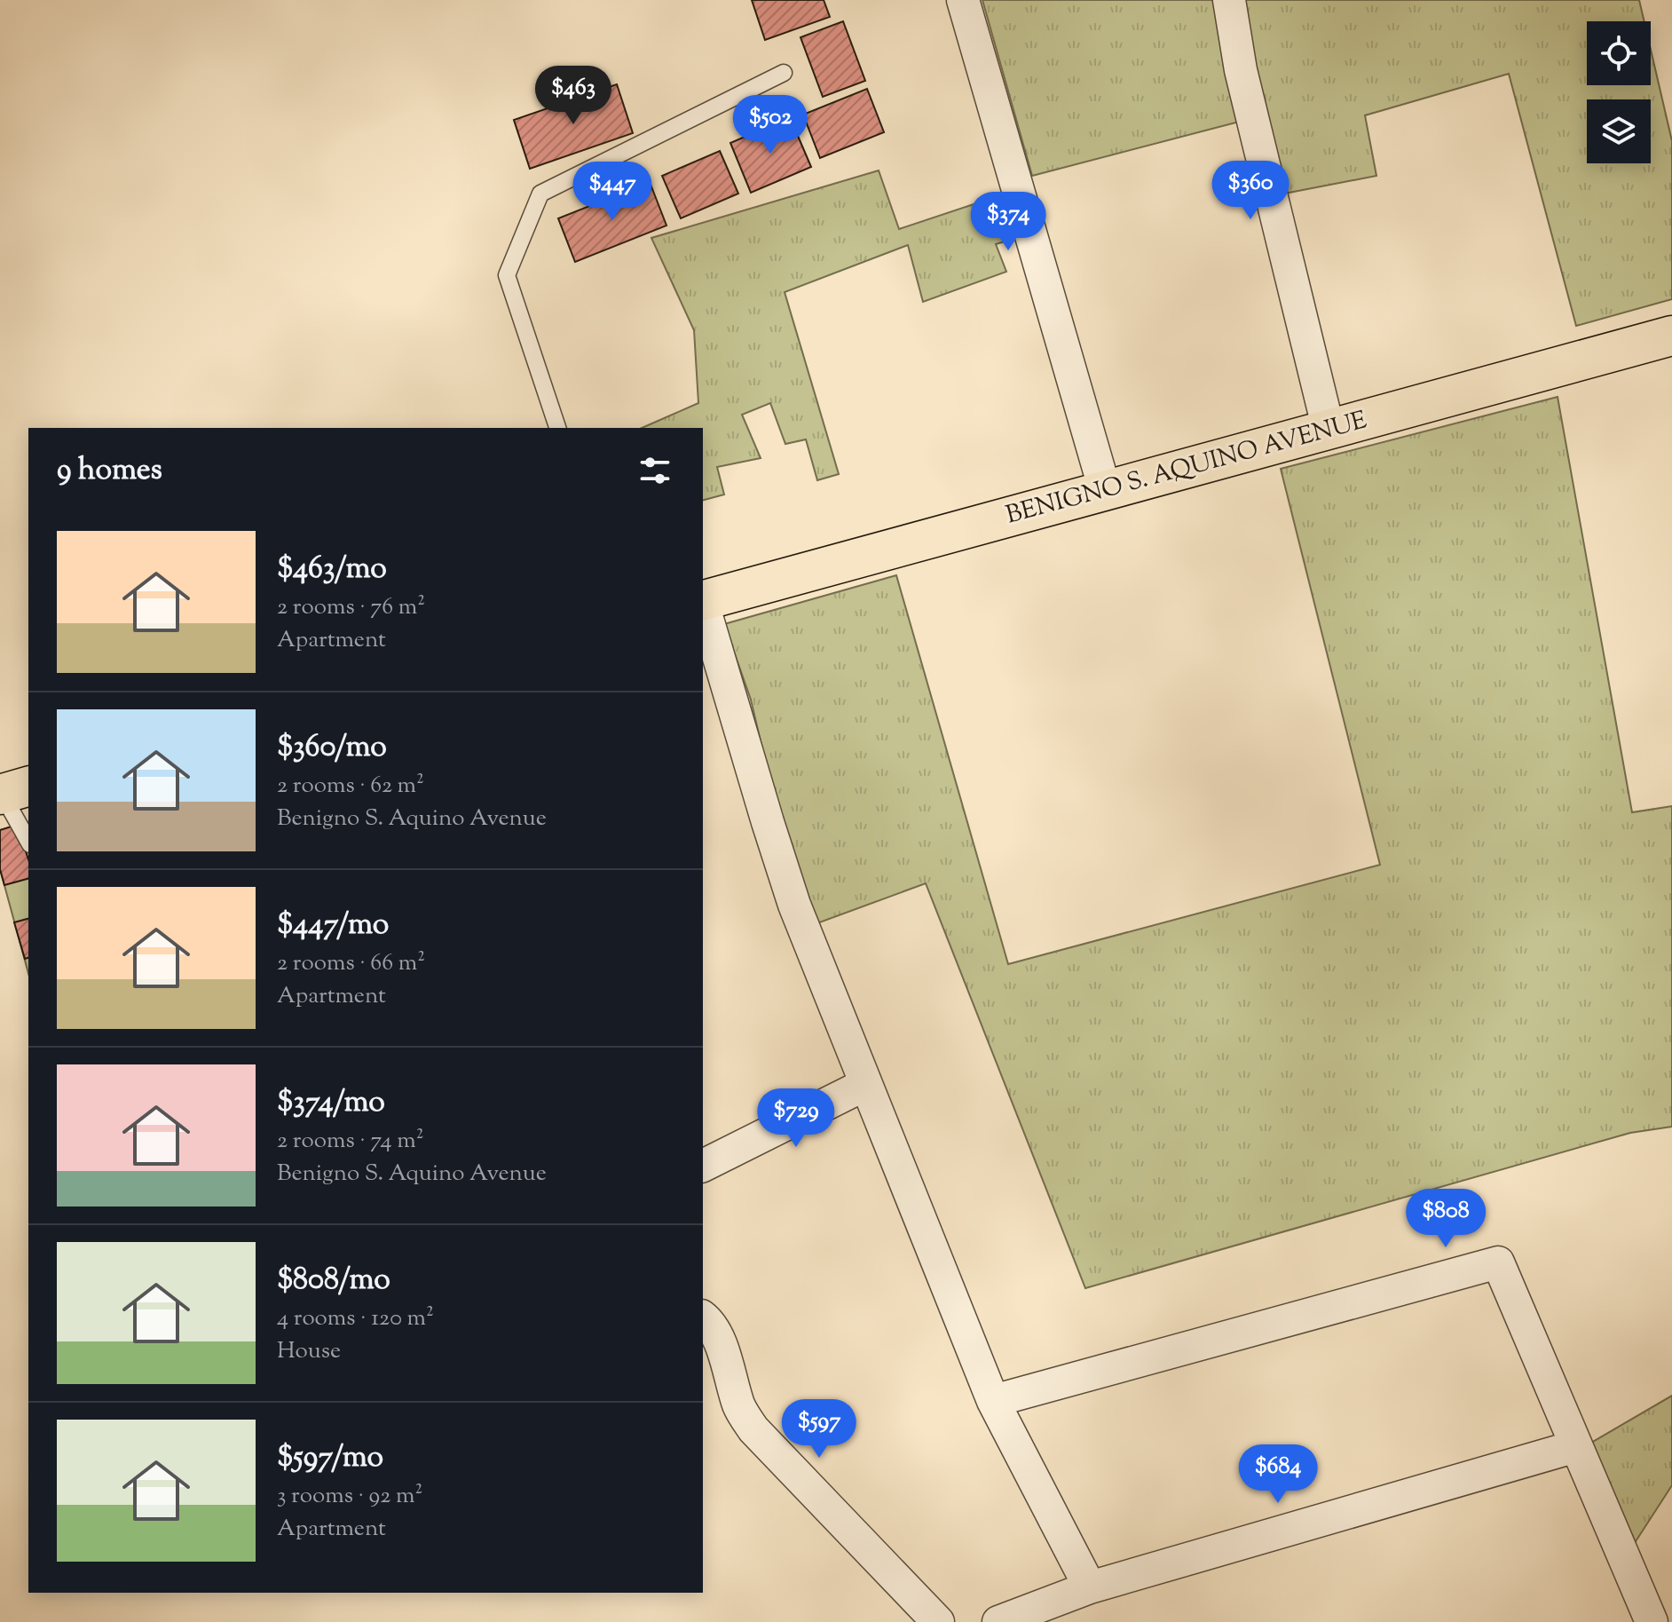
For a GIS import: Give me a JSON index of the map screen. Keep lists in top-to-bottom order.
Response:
{
  "streets": {
    "main road": ["BENIGNO S. AQUINO AVENUE"]
  },
  "page": {
    "price": [
      "$463",
      "$502",
      "$360",
      "$447",
      "$374",
      "$729",
      "$808",
      "$597",
      "$684"
    ],
    "heading": "9 homes",
    "list": [
      {
        "name": "$463/mo",
        "note": "2 rooms · 76 m² · Apartment"
      },
      {
        "name": "$360/mo",
        "note": "2 rooms · 62 m² · Benigno S. Aquino Avenue"
      },
      {
        "name": "$447/mo",
        "note": "2 rooms · 66 m² · Apartment"
      },
      {
        "name": "$374/mo",
        "note": "2 rooms · 74 m² · Benigno S. Aquino Avenue"
      },
      {
        "name": "$808/mo",
        "note": "4 rooms · 120 m² · House"
      },
      {
        "name": "$597/mo",
        "note": "3 rooms · 92 m² · Apartment"
      }
    ]
  }
}
